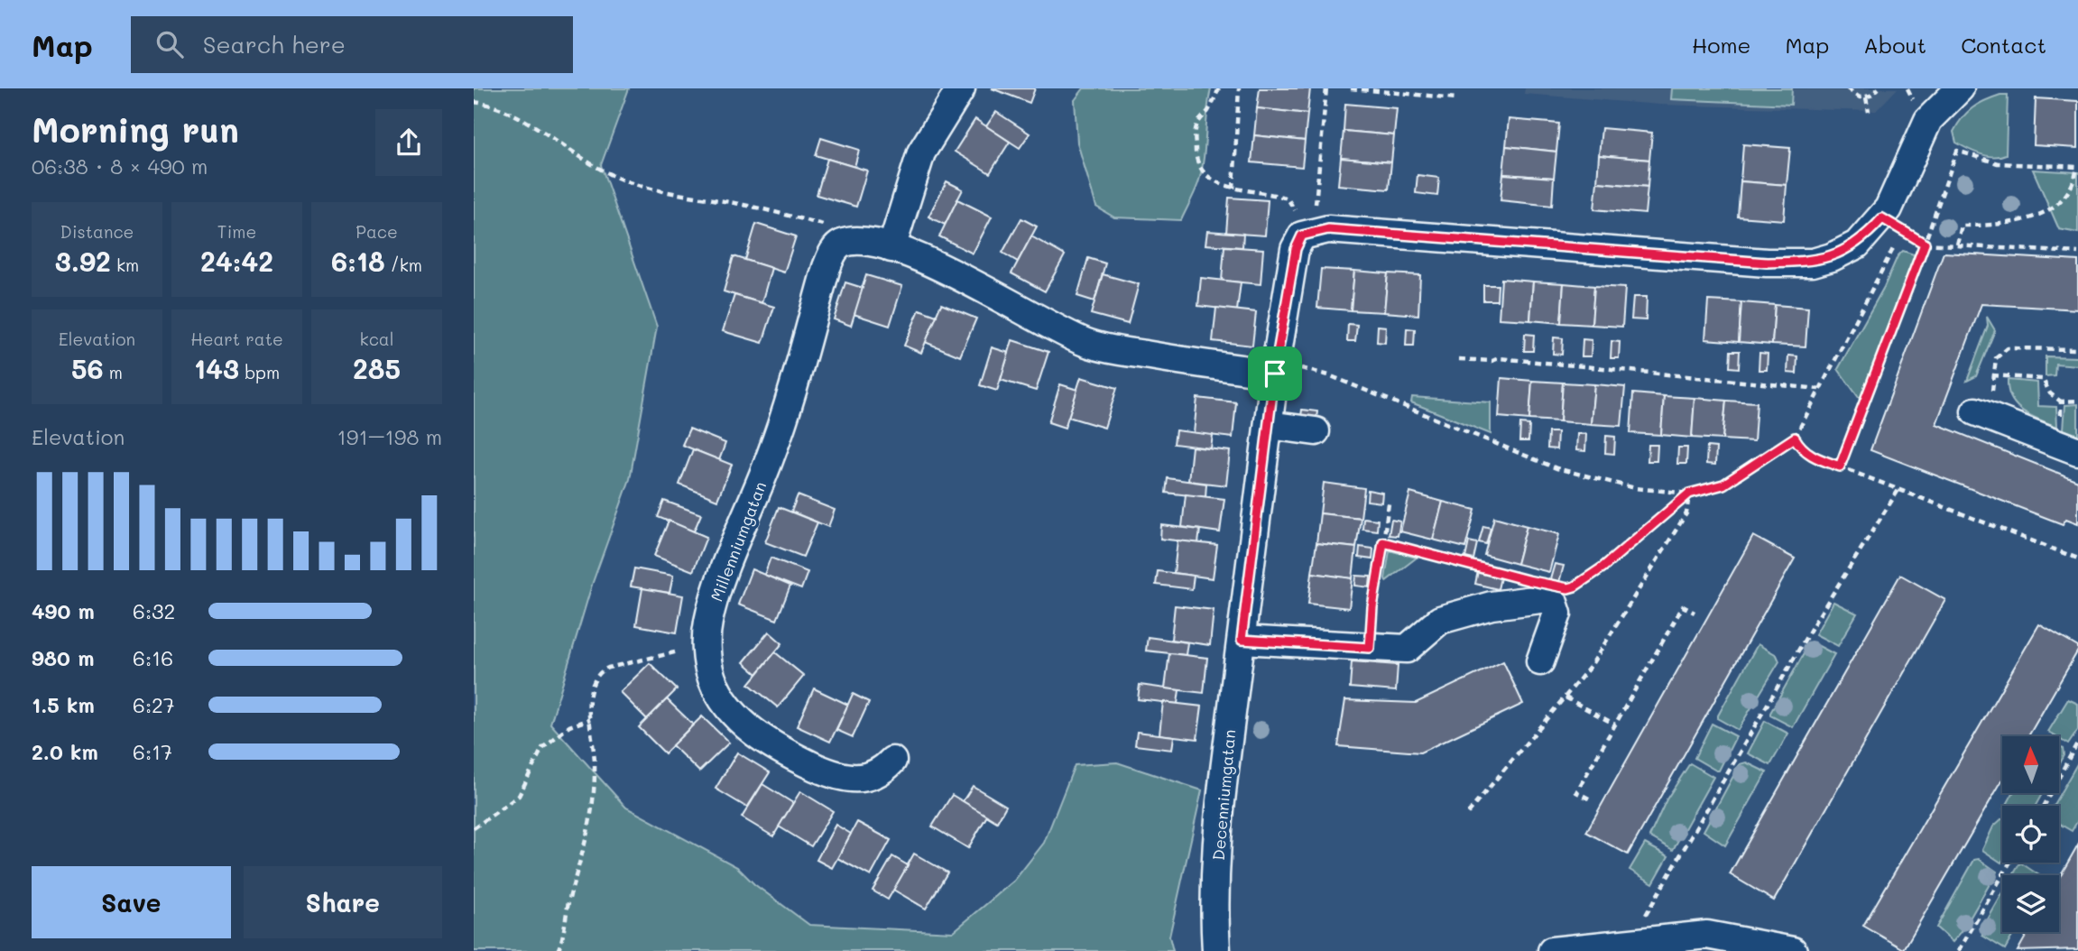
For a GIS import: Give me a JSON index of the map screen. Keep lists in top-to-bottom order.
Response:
{
  "streets": {
    "street": ["Millenniumgatan", "Decenniumgatan"]
  },
  "north": "top",
  "page": {
    "header": "Map",
    "search": "Search here",
    "nav": [
      "Home",
      "Map",
      "About",
      "Contact"
    ],
    "heading": ["Morning run", "06:38 · 8 × 490 m"],
    "stats": [
      ["Distance", "3.92 km"],
      ["Time", "24:42"],
      ["Pace", "6:18 /km"],
      ["Elevation", "56 m"],
      ["Heart rate", "143 bpm"],
      ["kcal", "285"]
    ],
    "chart": ["Elevation", "191–198 m"],
    "list": [
      {
        "name": "490 m",
        "note": "6:32"
      },
      {
        "name": "980 m",
        "note": "6:16"
      },
      {
        "name": "1.5 km",
        "note": "6:27"
      },
      {
        "name": "2.0 km",
        "note": "6:17"
      }
    ],
    "buttons": ["Save", "Share"]
  }
}
